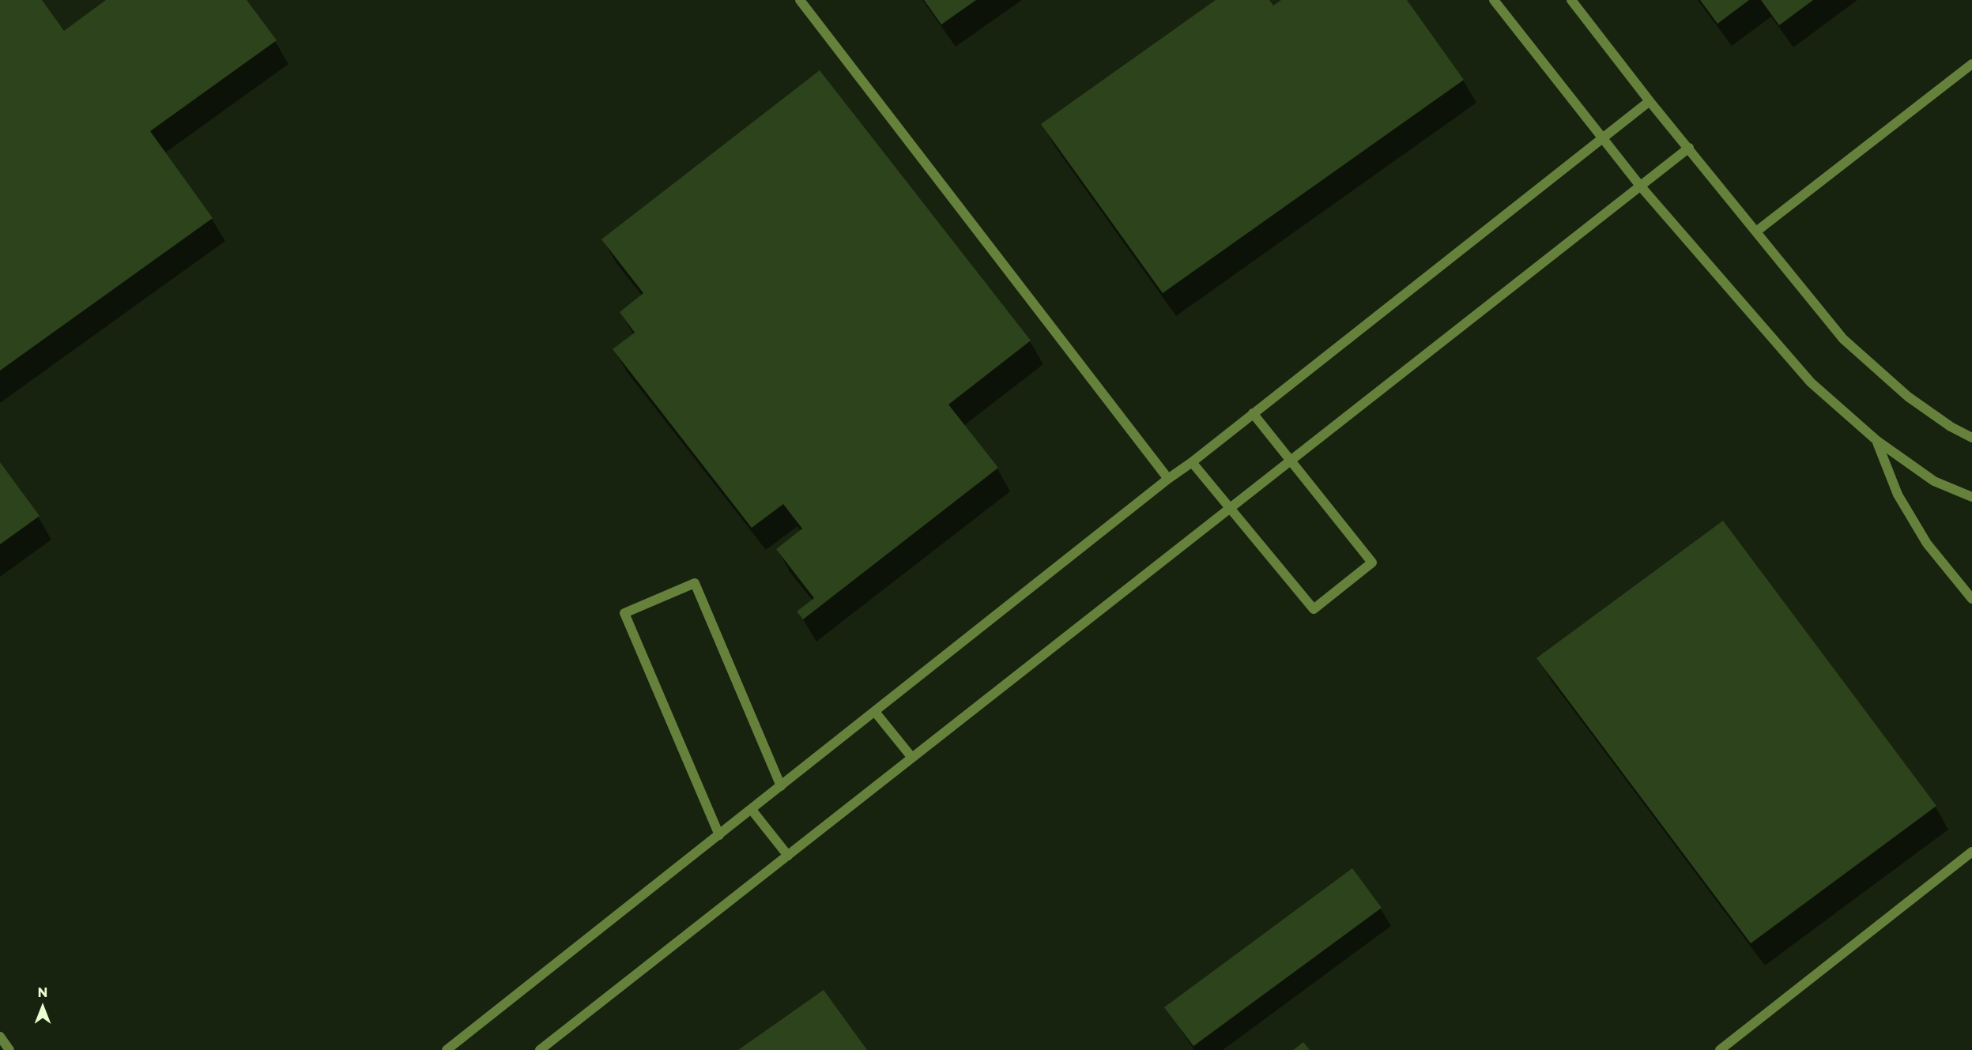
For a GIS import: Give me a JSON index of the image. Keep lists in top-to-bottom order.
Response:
{
  "north": "top"
}
